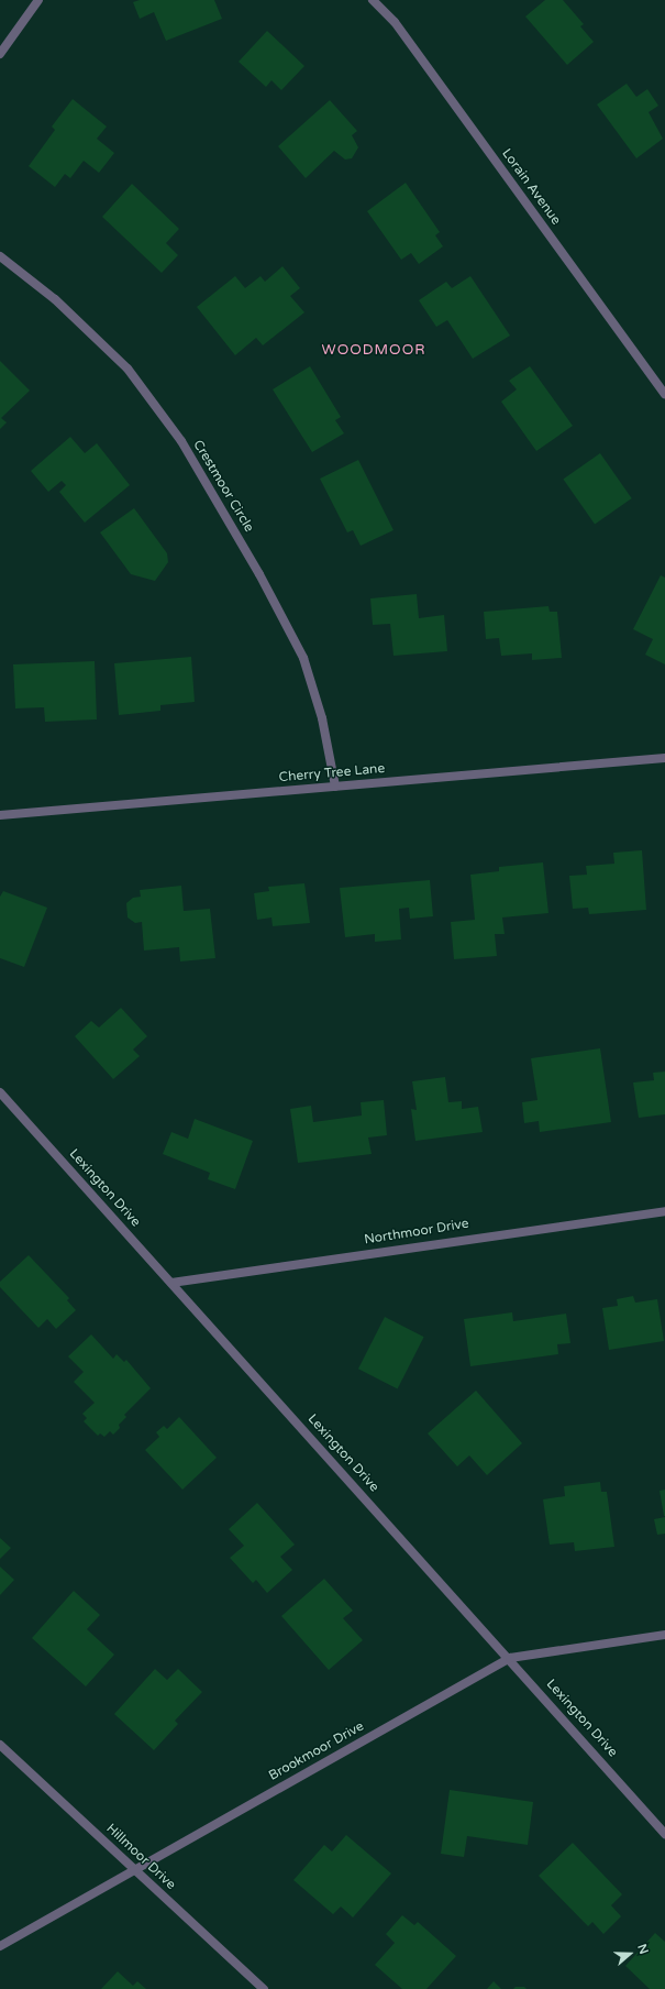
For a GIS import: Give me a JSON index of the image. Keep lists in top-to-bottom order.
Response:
{
  "streets": {
    "street": [
      "Lorain Avenue",
      "Crestmoor Circle",
      "Cherry Tree Lane",
      "Lexington Drive",
      "Northmoor Drive",
      "Brookmoor Drive",
      "Hillmoor Drive"
    ]
  },
  "crossings": [
    ["Crestmoor Circle", "Cherry Tree Lane"],
    ["Lexington Drive", "Northmoor Drive"],
    ["Lexington Drive", "Brookmoor Drive"],
    ["Brookmoor Drive", "Hillmoor Drive"]
  ],
  "districts": ["WOODMOOR"],
  "north": "right"
}
